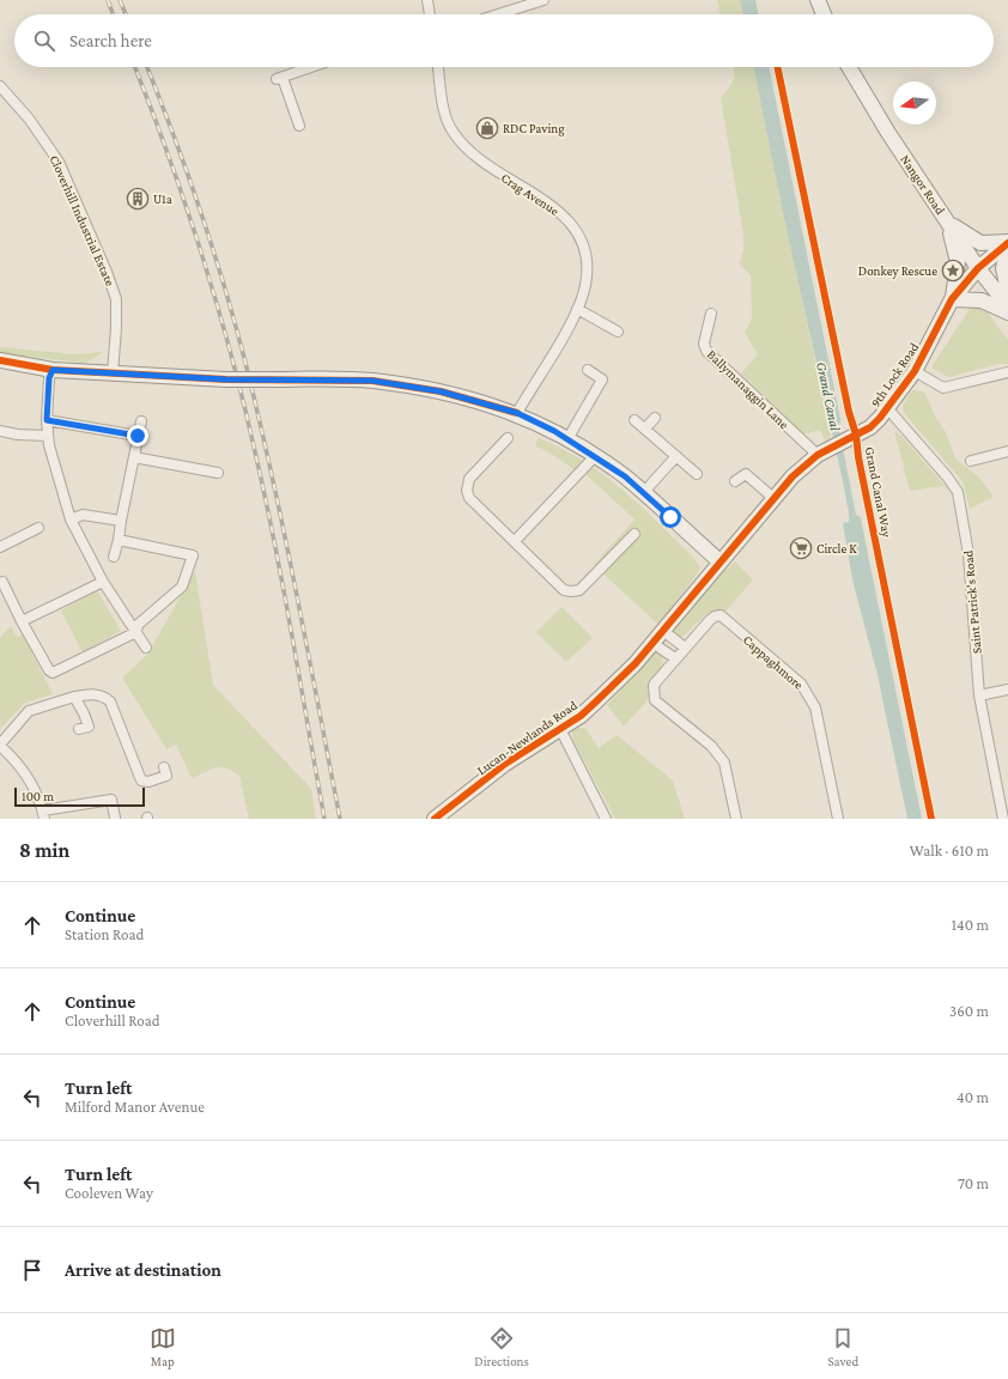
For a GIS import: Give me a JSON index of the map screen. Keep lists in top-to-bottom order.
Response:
{
  "streets": {
    "street": [
      "Nangor Road",
      "Crag Avenue",
      "Cloverhill Industrial Estate",
      "9th Lock Road",
      "Ballymanaggin Lane",
      "Saint Patrick's Road",
      "Cappaghmore",
      "Lucan-Newlands Road"
    ],
    "cycle path": ["Grand Canal Way"]
  },
  "crossings": [
    ["Nangor Road", "9th Lock Road"],
    ["9th Lock Road", "Ballymanaggin Lane"],
    ["9th Lock Road", "Saint Patrick's Road"],
    ["9th Lock Road", "Lucan-Newlands Road"]
  ],
  "water": ["Grand Canal"],
  "places": {
    "shop": ["RDC Paving"],
    "building": ["U1a"],
    "place": ["Donkey Rescue"],
    "supermarket": ["Circle K"]
  },
  "scale_bar": "100 m",
  "north": "left",
  "page": {
    "search": "Search here",
    "scale": "100 m",
    "heading": ["8 min", "Walk · 610 m"],
    "list": [
      ["Continue", "Station Road", "140 m"],
      ["Continue", "Cloverhill Road", "360 m"],
      ["Turn left", "Milford Manor Avenue", "40 m"],
      ["Turn left", "Cooleven Way", "70 m"],
      "Arrive at destination"
    ],
    "nav": ["Map", "Directions", "Saved"]
  }
}
